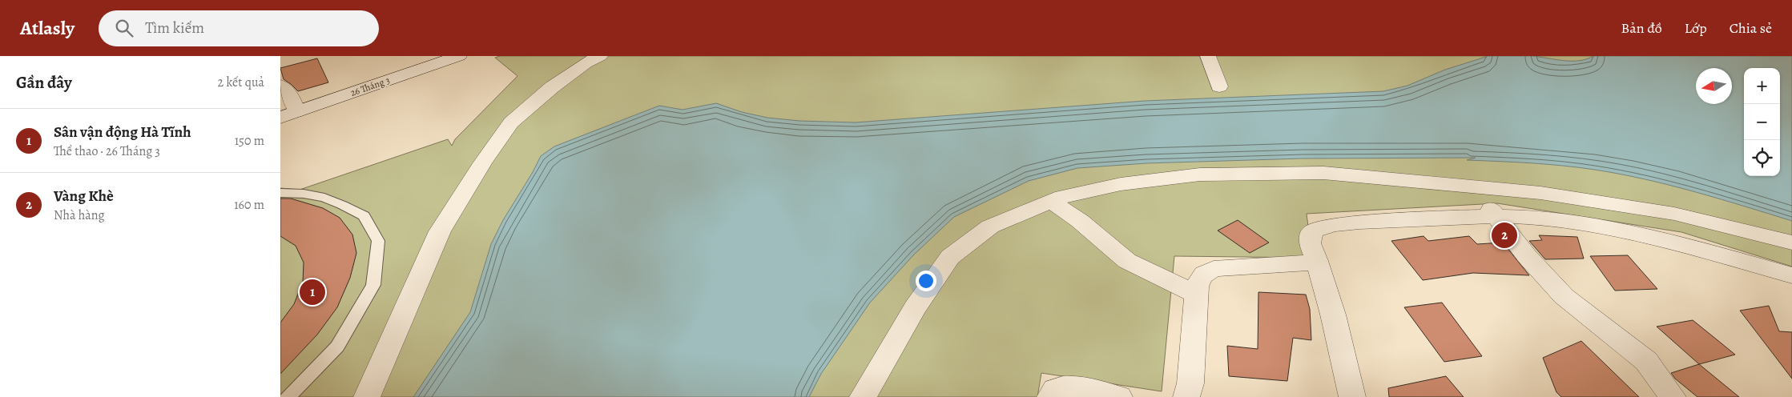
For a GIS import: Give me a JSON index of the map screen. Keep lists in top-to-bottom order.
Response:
{
  "streets": {
    "street": ["26 Tháng 3"]
  },
  "north": "left",
  "page": {
    "header": "Atlasly",
    "search": "Tìm kiếm",
    "nav": ["Bản đồ", "Lớp", "Chia sẻ"],
    "heading": ["Gần đây", "2 kết quả"],
    "map_buttons": ["+", "−"],
    "list": [
      {
        "mark": "1",
        "name": "Sân vận động Hà Tĩnh",
        "note": "Thể thao · 26 Tháng 3",
        "value": "150 m"
      },
      {
        "mark": "2",
        "name": "Vàng Khè",
        "note": "Nhà hàng",
        "value": "160 m"
      }
    ],
    "pins": ["2", "1"]
  }
}
